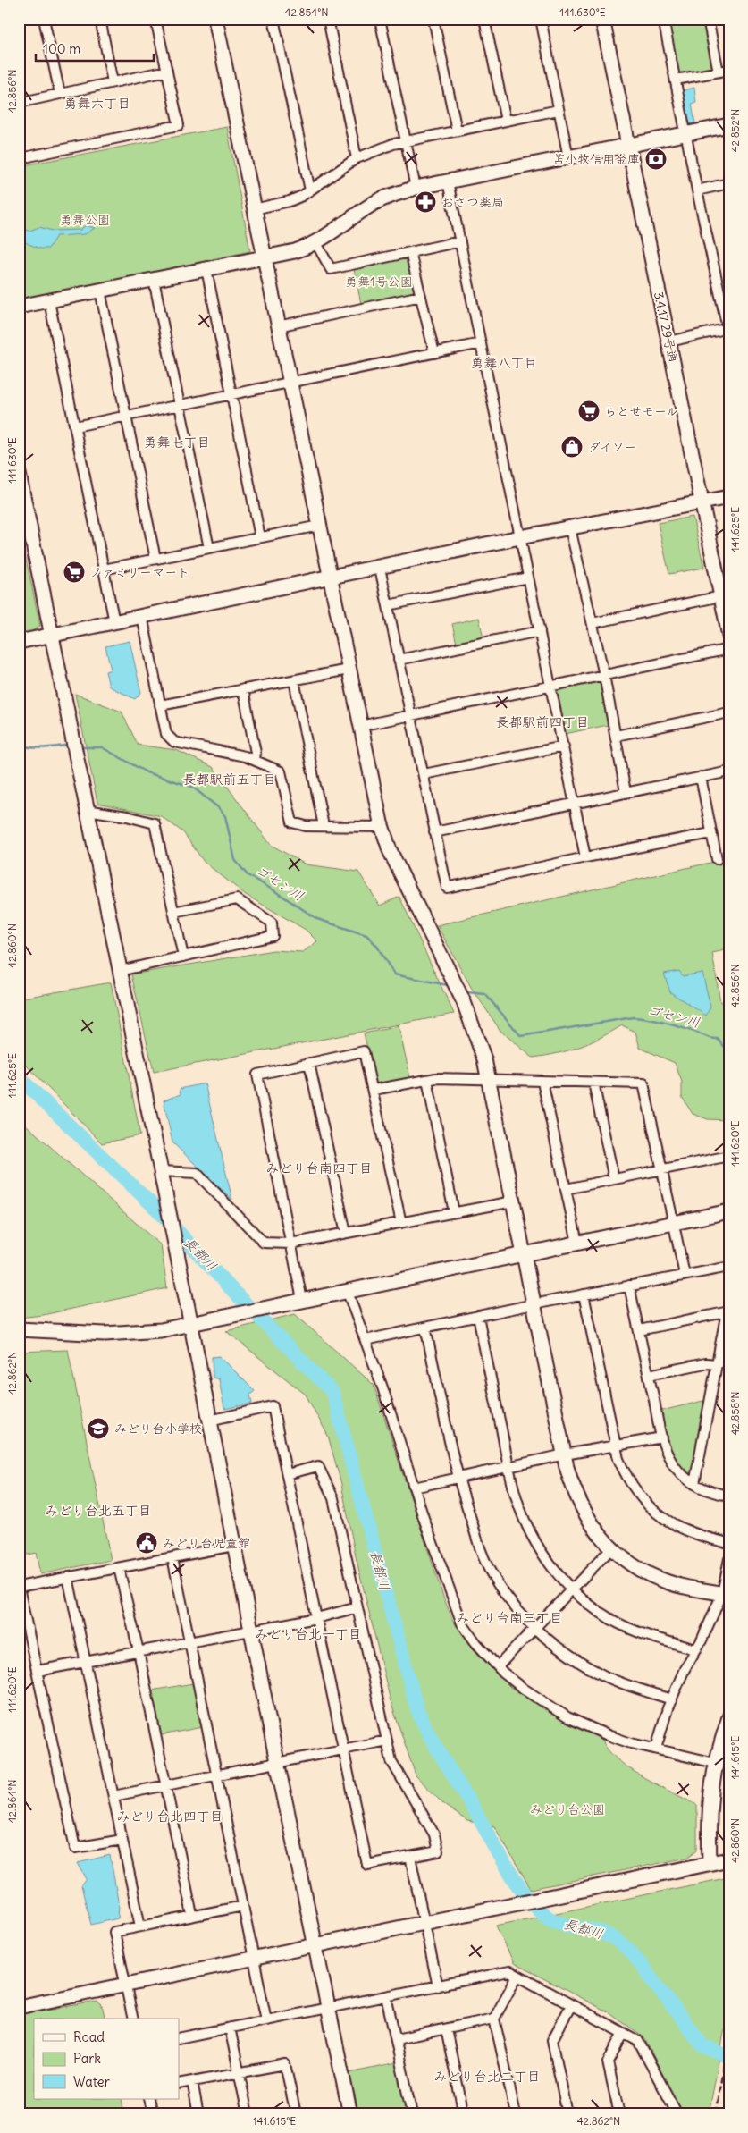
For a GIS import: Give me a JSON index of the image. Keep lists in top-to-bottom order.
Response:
{
  "streets": {
    "street": ["3.4.17 29号通"]
  },
  "districts": [
    "勇舞六丁目",
    "勇舞八丁目",
    "勇舞七丁目",
    "長都駅前四丁目",
    "長都駅前五丁目",
    "みどり台南四丁目",
    "みどり台北五丁目",
    "みどり台南三丁目",
    "みどり台北一丁目",
    "みどり台北四丁目",
    "みどり台北二丁目"
  ],
  "water": ["ゴセン川", "長都川"],
  "parks": ["勇舞公園", "勇舞1号公園", "みどり台公園"],
  "places": {
    "bank": ["苫小牧信用金庫"],
    "pharmacy": ["おさつ薬局"],
    "supermarket": ["ちとせモール", "ファミリーマート"],
    "shop": ["ダイソー"],
    "school or university": ["みどり台小学校"],
    "public building": ["みどり台児童館"]
  },
  "legend": ["Road", "Park", "Water"],
  "scale_bar": "100 m",
  "coordinates": [
    "42.854°N",
    "141.630°E",
    "42.856°N",
    "42.852°N",
    "141.625°E",
    "42.860°N",
    "141.620°E",
    "42.862°N",
    "42.858°N",
    "141.615°E",
    "42.864°N"
  ]
}
